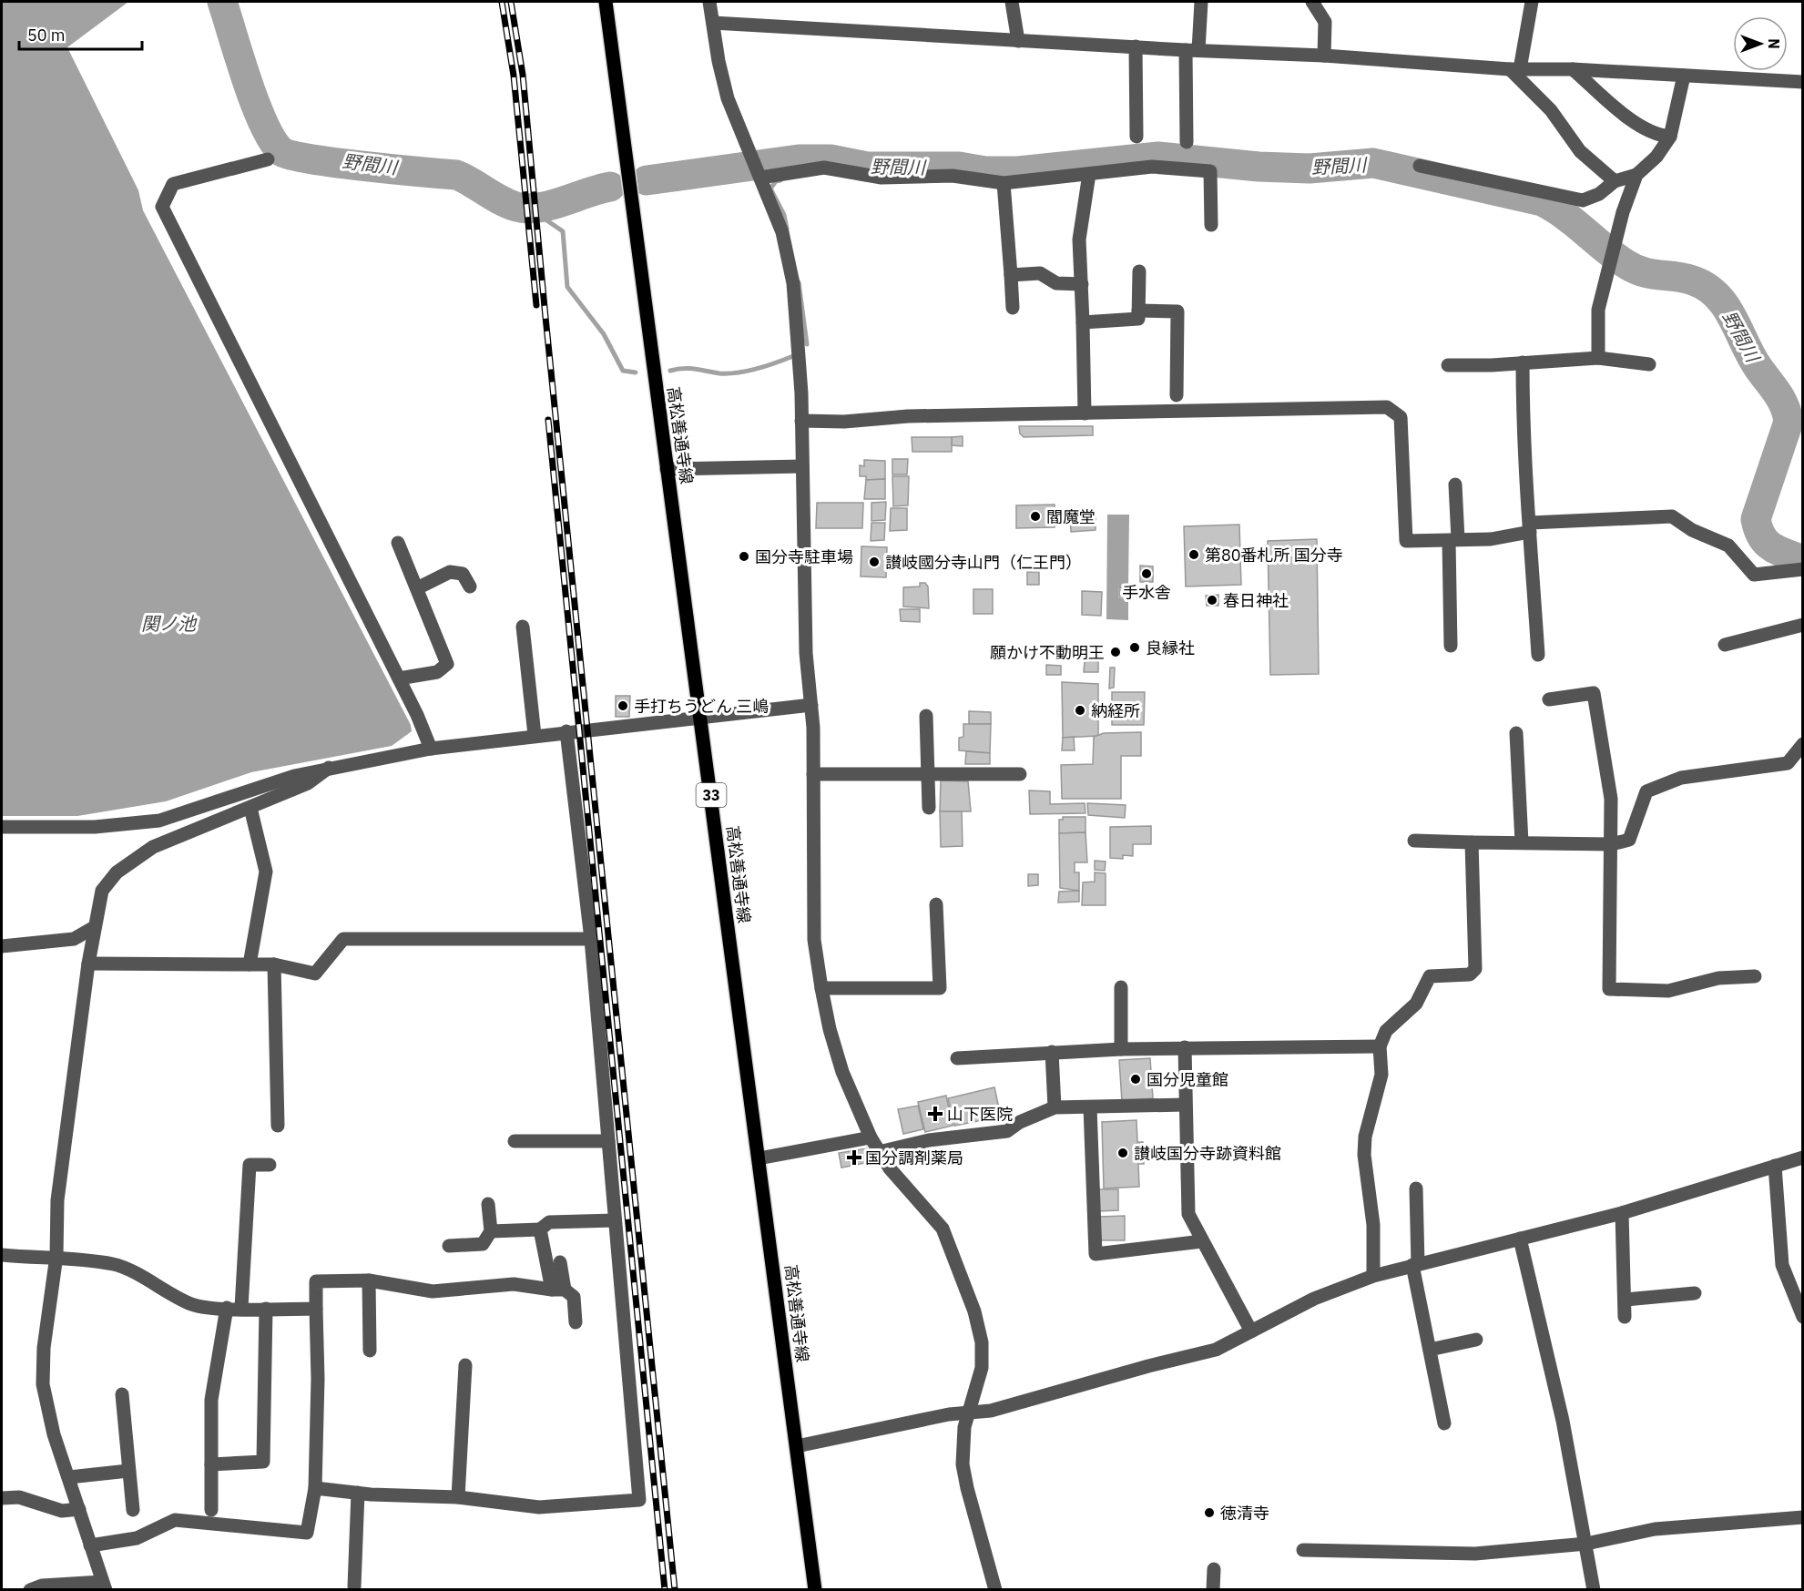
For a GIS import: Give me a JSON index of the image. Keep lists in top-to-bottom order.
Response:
{
  "streets": {
    "main road": ["高松善通寺線", "33"]
  },
  "water": ["野間川", "関ノ池"],
  "places": {
    "other": [
      "閻魔堂",
      "第80番札所 国分寺",
      "国分寺駐車場",
      "讃岐國分寺山門（仁王門）",
      "手水舎",
      "春日神社",
      "良縁社",
      "願かけ不動明王",
      "手打ちうどん 三嶋",
      "納経所",
      "国分児童館",
      "讃岐国分寺跡資料館",
      "徳清寺"
    ],
    "health": ["山下医院", "国分調剤薬局"]
  },
  "scale_bar": "50 m",
  "north": "right"
}
